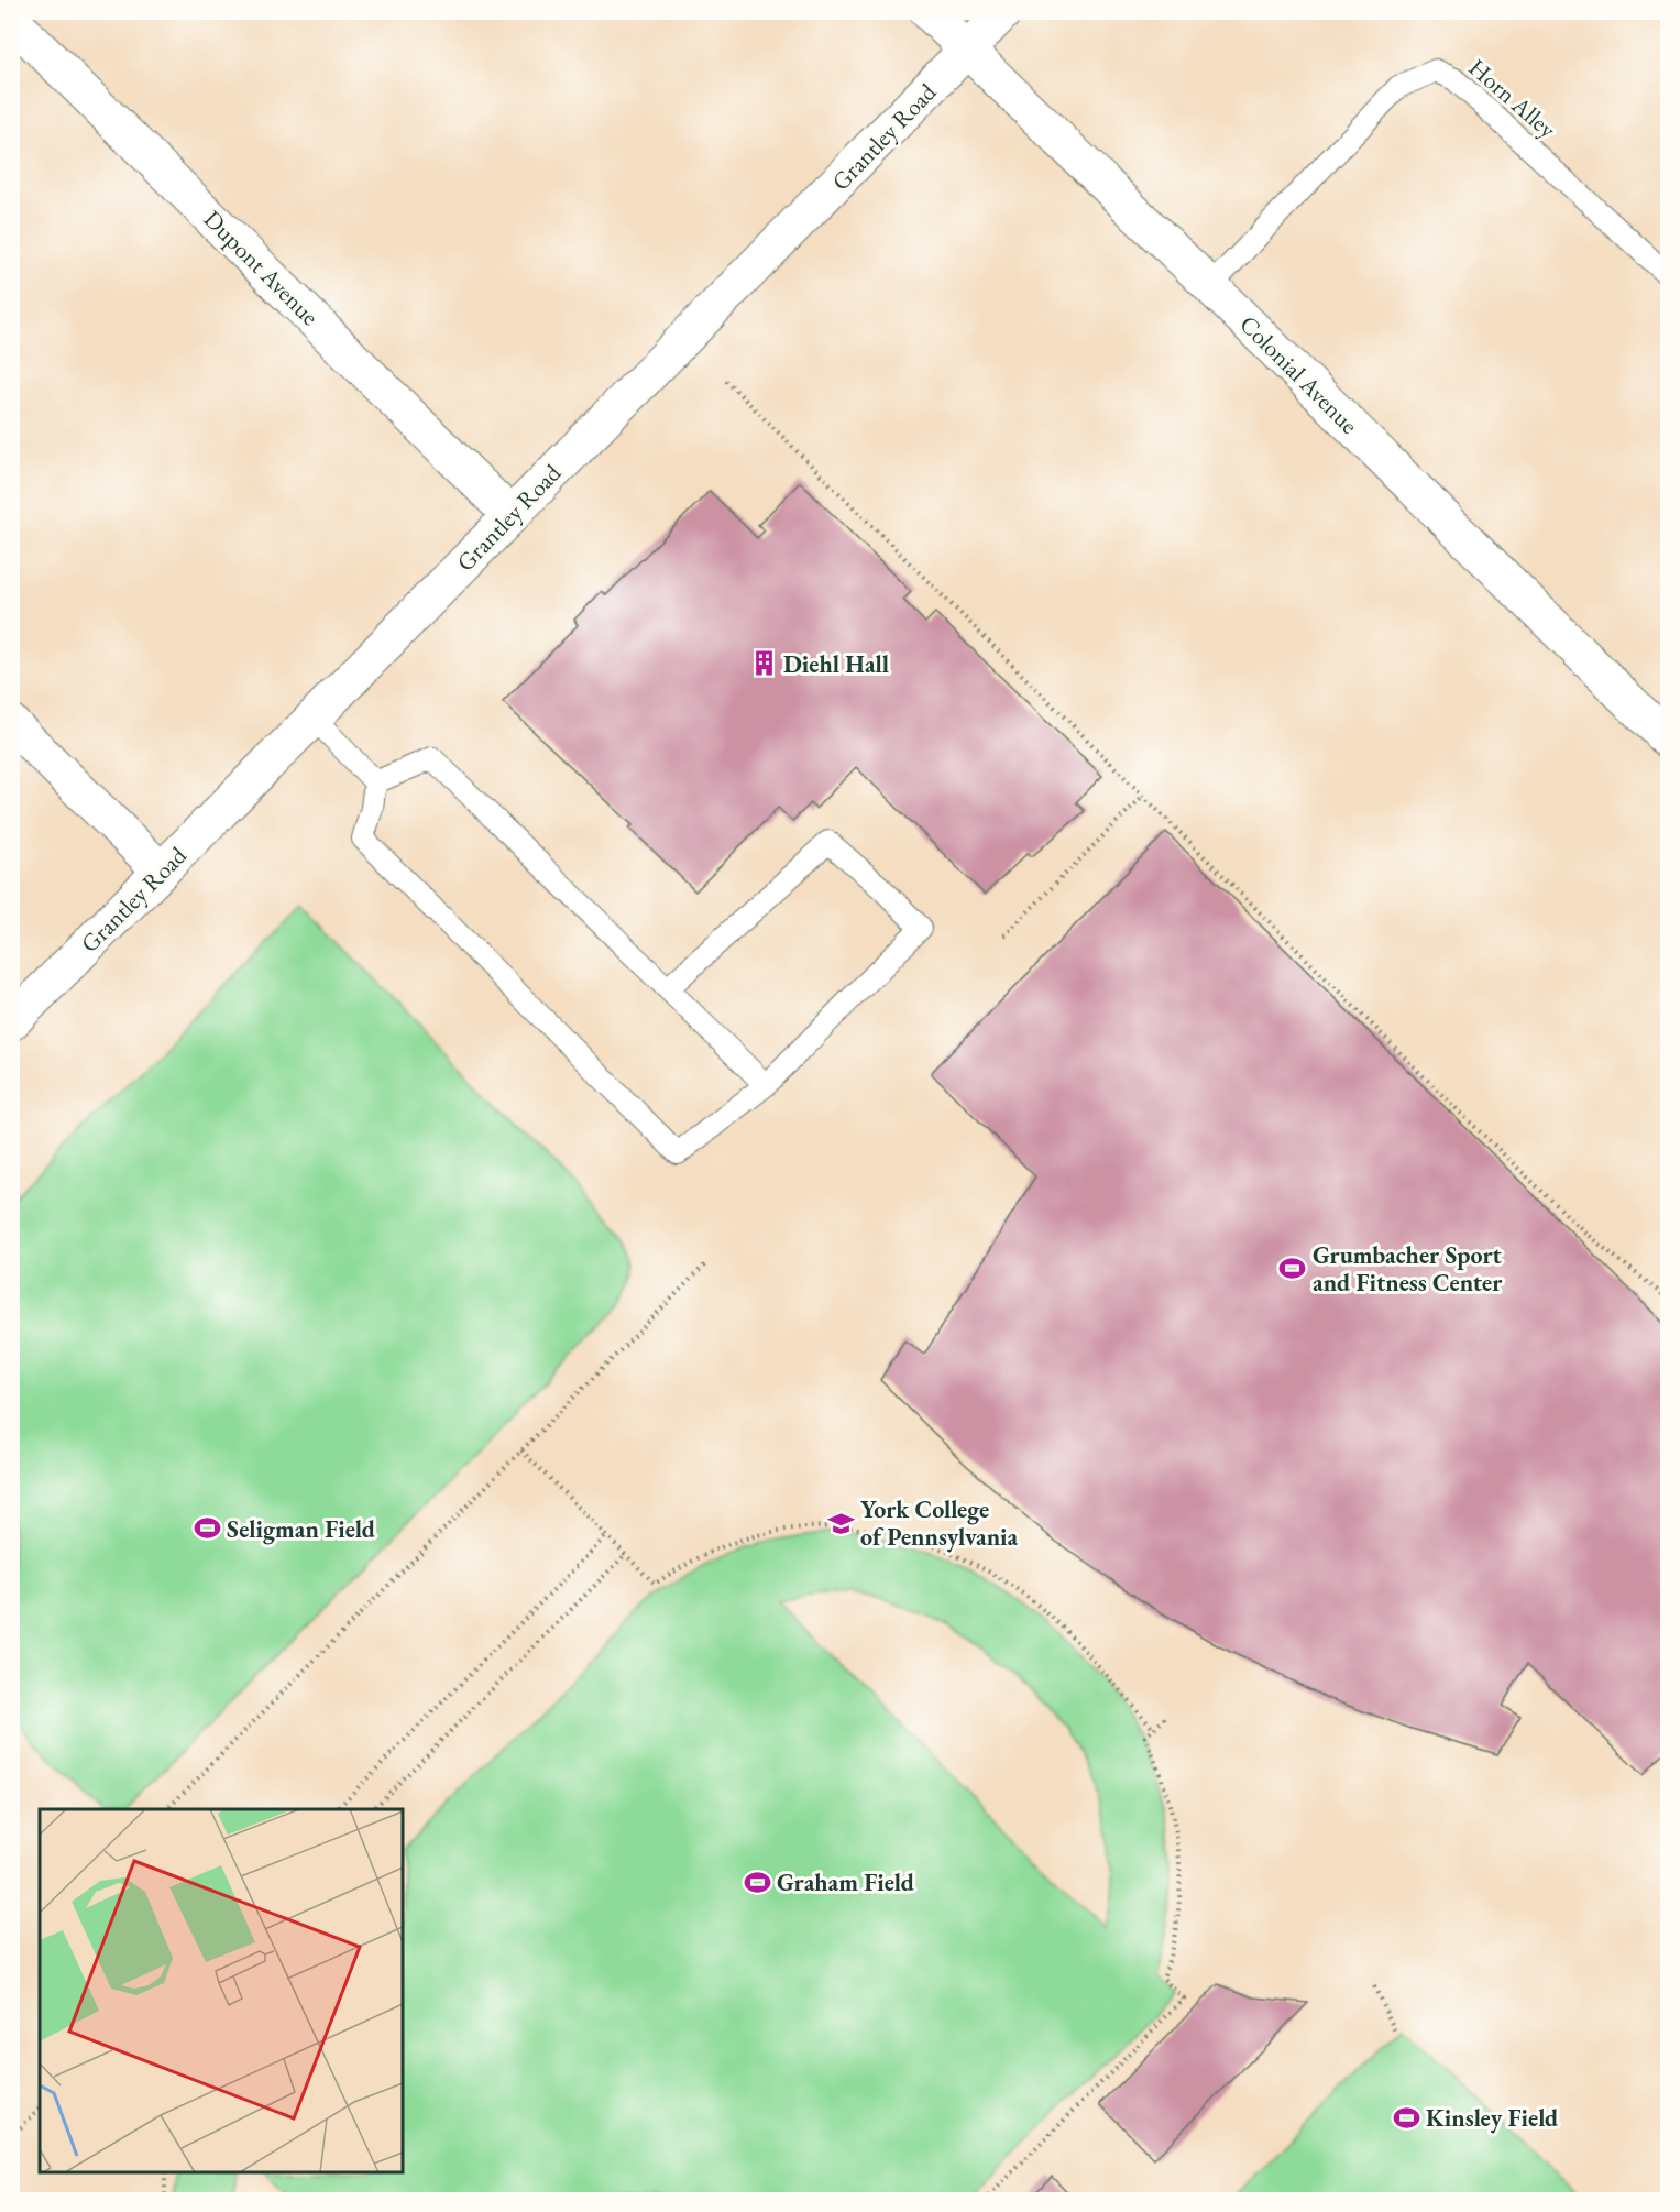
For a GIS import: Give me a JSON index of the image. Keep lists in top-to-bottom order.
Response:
{
  "streets": {
    "street": ["Grantley Road", "Dupont Avenue", "Colonial Avenue"],
    "lane": ["Horn Alley"]
  },
  "crossings": [
    ["Horn Alley", "Colonial Avenue"],
    ["Grantley Road", "Dupont Avenue"],
    ["Grantley Road", "Colonial Avenue"]
  ],
  "places": {
    "building": ["Diehl Hall"],
    "sports": [
      "Grumbacher Sport and Fitness Center",
      "Seligman Field",
      "Graham Field",
      "Kinsley Field"
    ],
    "school or university": ["York College of Pennsylvania"]
  }
}
